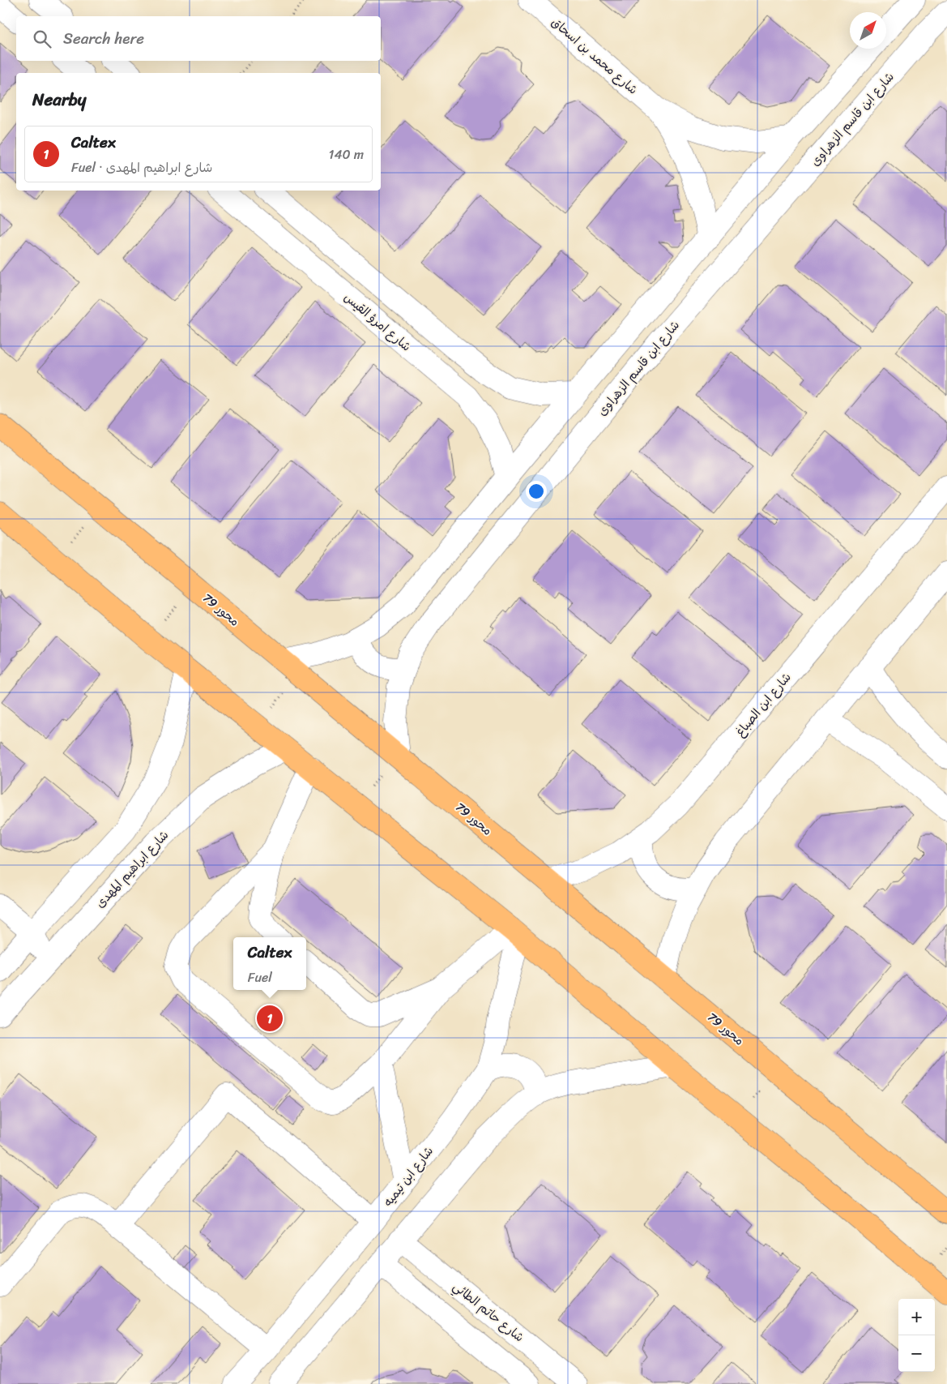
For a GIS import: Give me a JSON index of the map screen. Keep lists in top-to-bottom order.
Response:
{
  "streets": {
    "main road": ["محور 79"],
    "street": [
      "شارع محمد بن اسحاق",
      "شارع ابن قاسم الزهراوى",
      "شارع امرؤ القيس",
      "شارع ابن الصباغ",
      "شارع ابراهيم المهدى",
      "شارع ابن تيميه",
      "شارع حاتم الطائي"
    ]
  },
  "crossings": [
    ["شارع ابن قاسم الزهراوى", "محور 79"],
    ["محور 79", "شارع ابن الصباغ"]
  ],
  "north": "top right",
  "page": {
    "search": "Search here",
    "heading": "Nearby",
    "list": [
      {
        "mark": "1",
        "name": "Caltex",
        "note": "Fuel · شارع ابراهيم المهدى",
        "value": "140 m"
      }
    ],
    "popup": ["Caltex", "Fuel"],
    "pins": "1",
    "map_buttons": ["+", "−"]
  }
}
